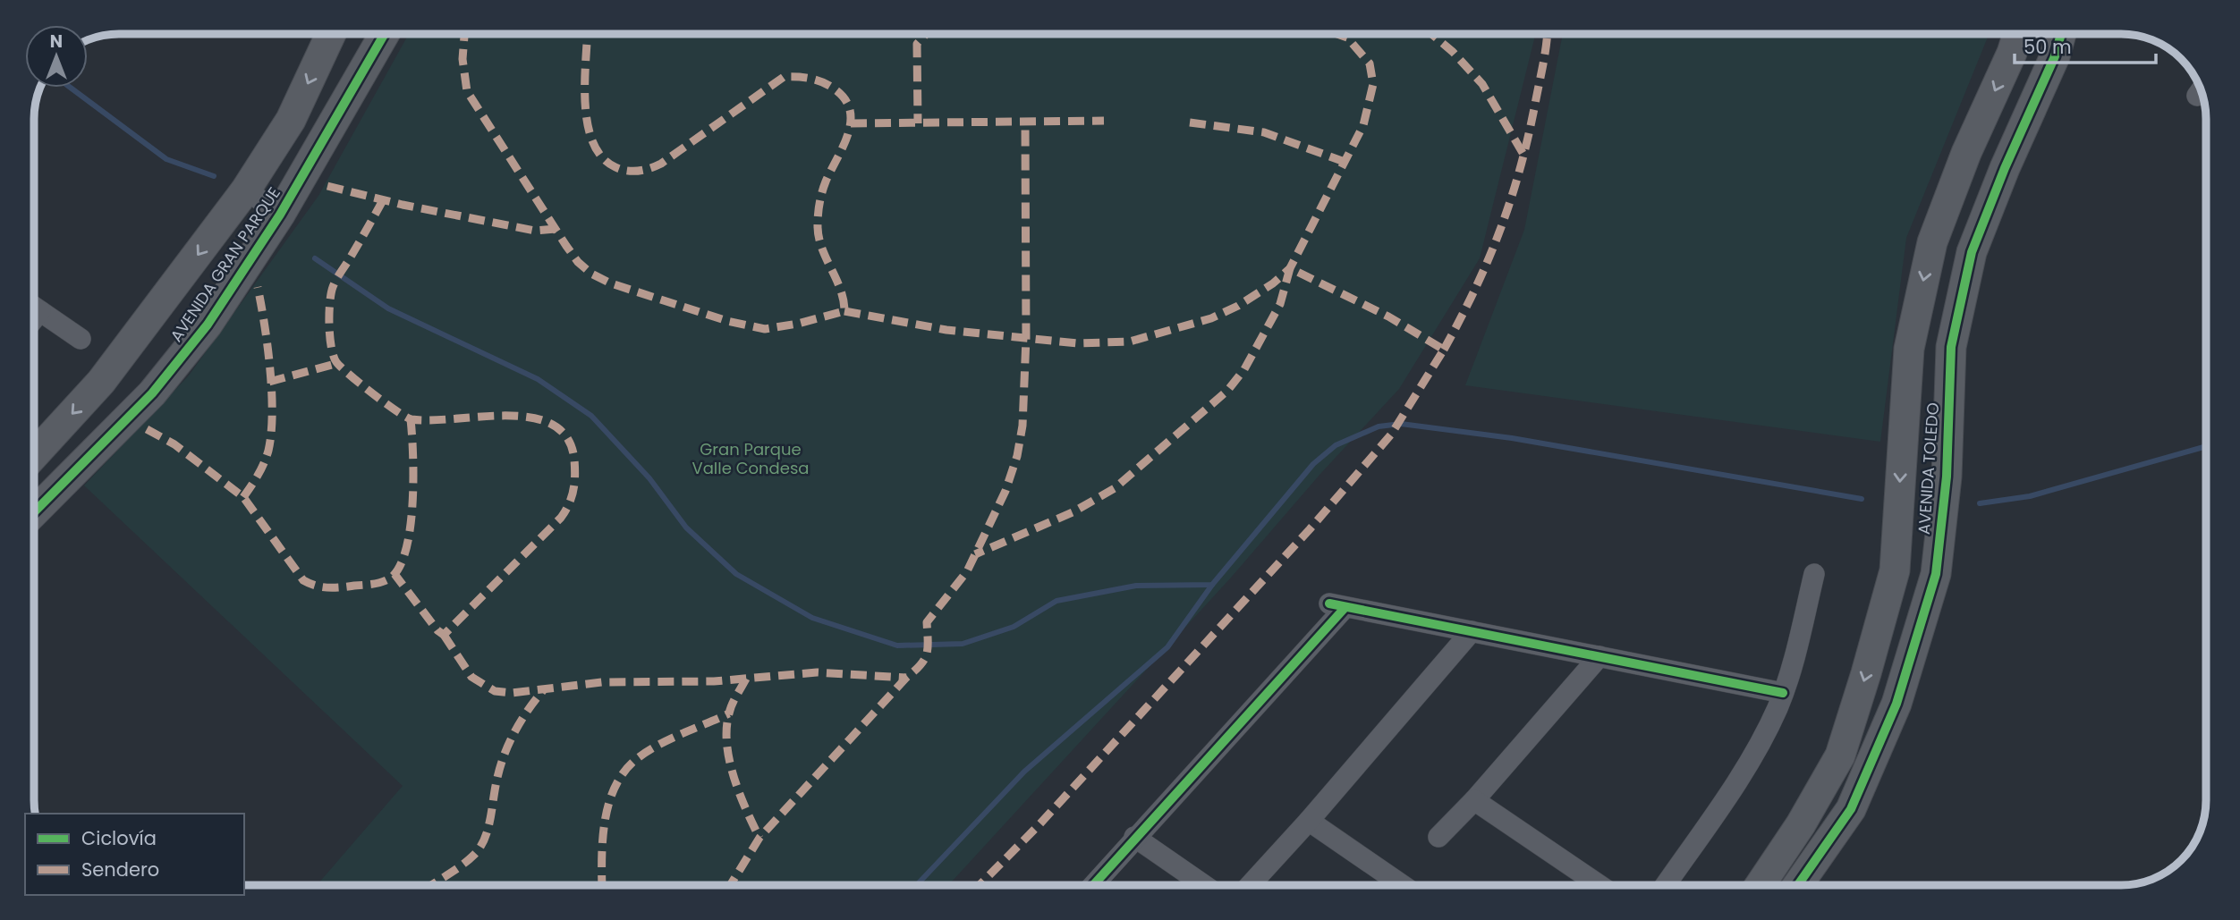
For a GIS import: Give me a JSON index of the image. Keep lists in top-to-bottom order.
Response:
{
  "streets": {
    "street": ["AVENIDA GRAN PARQUE", "AVENIDA TOLEDO"]
  },
  "parks": ["Gran Parque Valle Condesa"],
  "legend": ["Ciclovía", "Sendero"],
  "scale_bar": "50 m",
  "north": "top"
}
